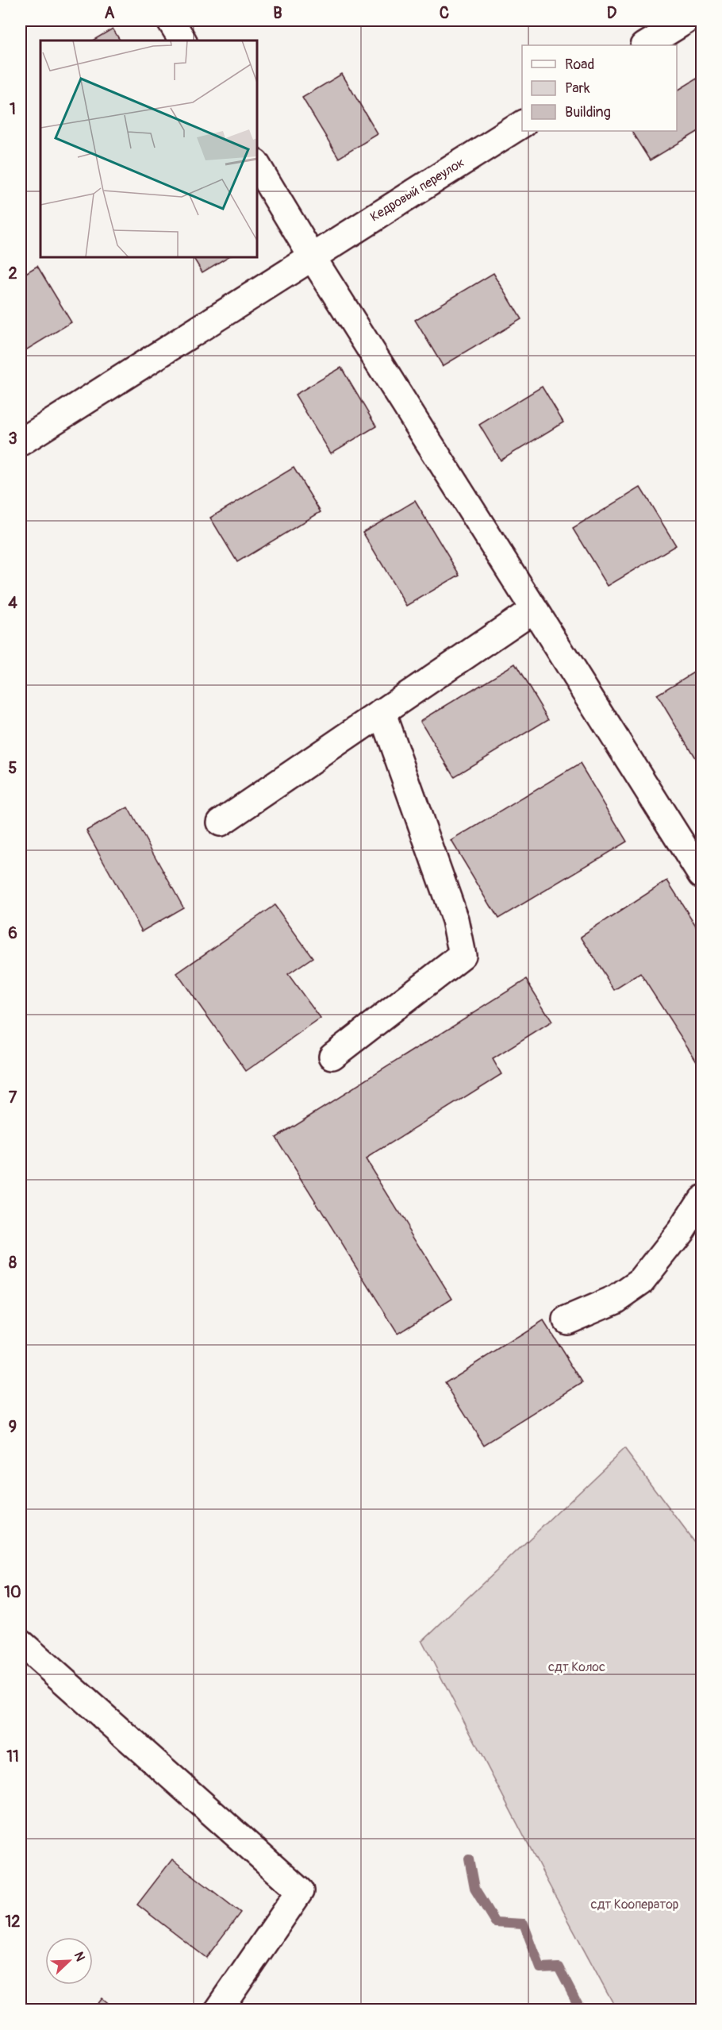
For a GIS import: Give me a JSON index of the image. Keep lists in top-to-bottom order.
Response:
{
  "streets": {
    "street": ["Кедровый переулок"]
  },
  "parks": ["сдт Колос", "сдт Кооператор"],
  "legend": ["Road", "Park", "Building"],
  "north": "top right",
  "grid": {
    "columns": [
      "A",
      "B",
      "C",
      "D"
    ],
    "rows": [
      "1",
      "2",
      "3",
      "4",
      "5",
      "6",
      "7",
      "8",
      "9",
      "10",
      "11",
      "12"
    ]
  }
}
